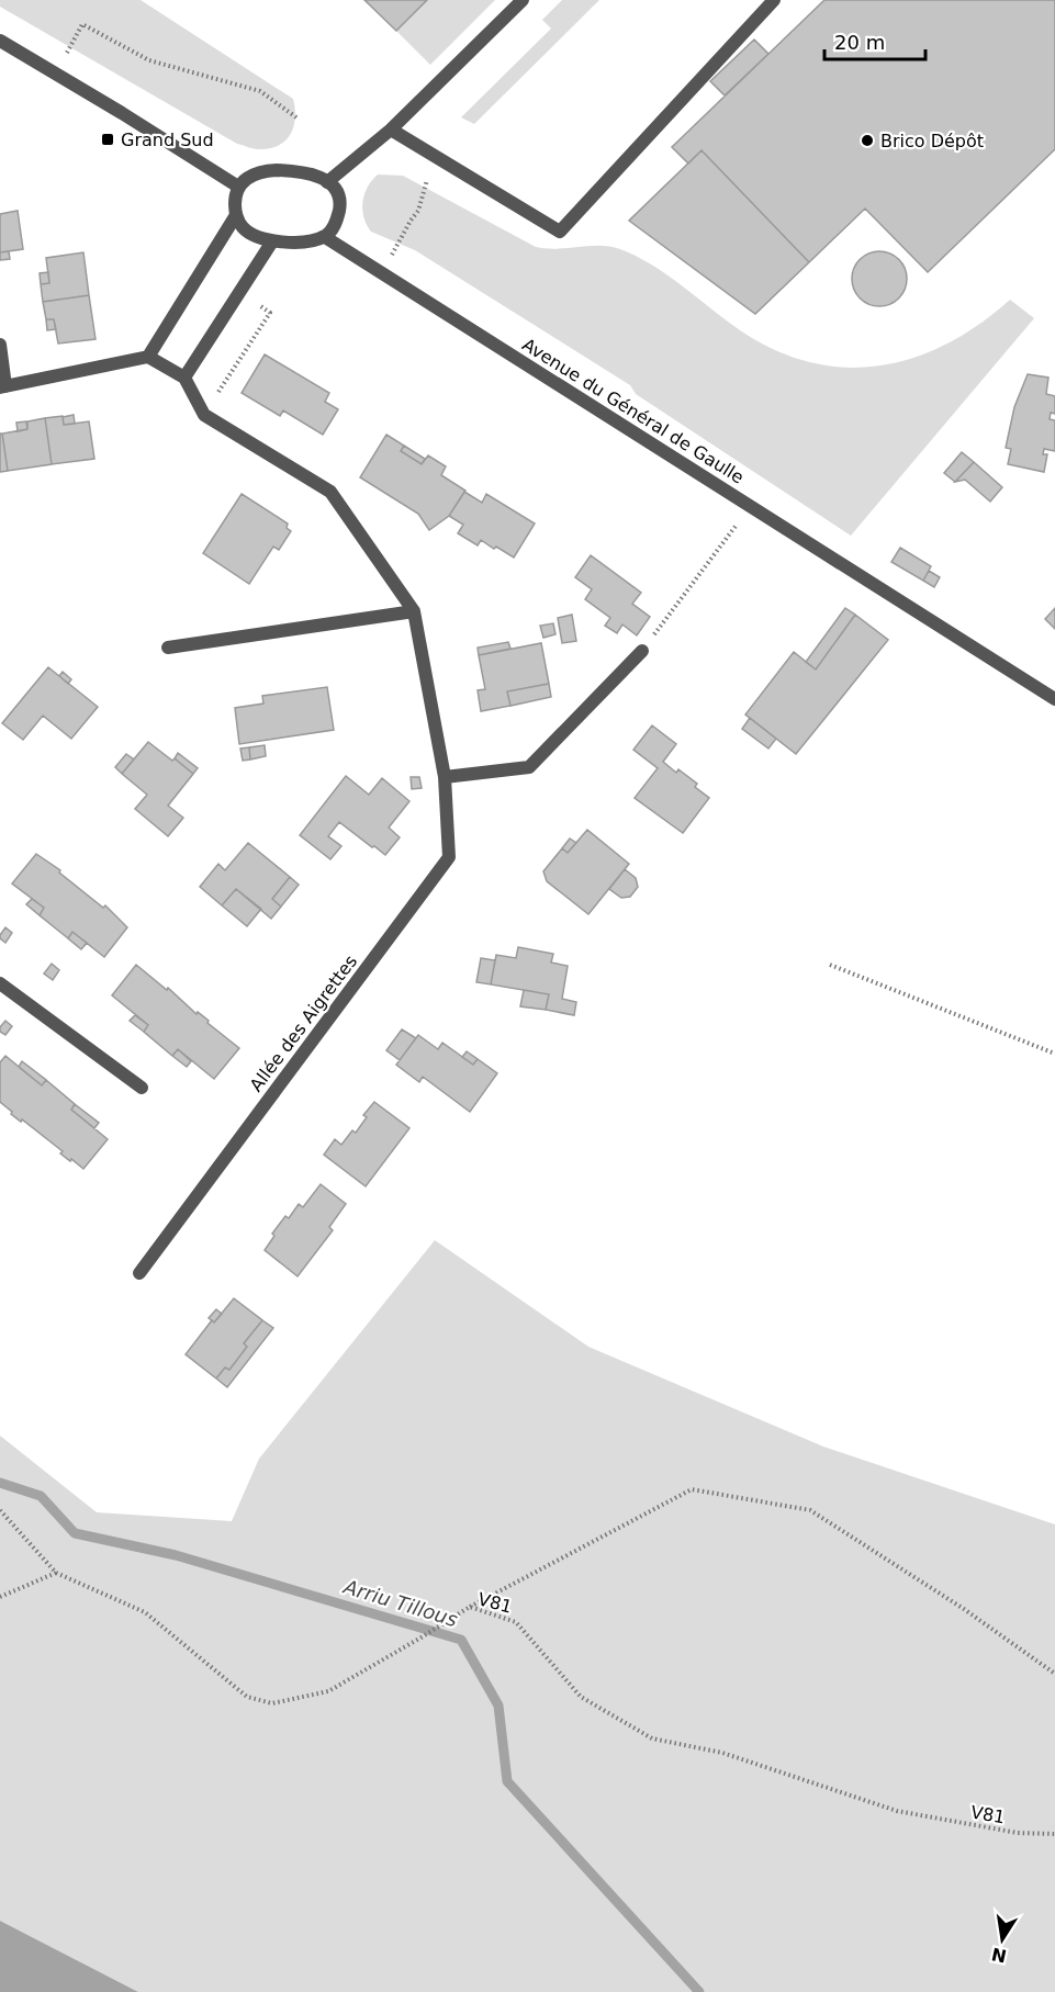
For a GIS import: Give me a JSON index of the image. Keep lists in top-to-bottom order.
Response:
{
  "streets": {
    "street": ["Avenue du Général de Gaulle", "Allée des Aigrettes"],
    "path": ["V81"]
  },
  "water": ["Arriu Tillous"],
  "places": {
    "transit": ["Grand Sud"],
    "other": ["Brico Dépôt"]
  },
  "scale_bar": "20 m",
  "north": "bottom"
}
